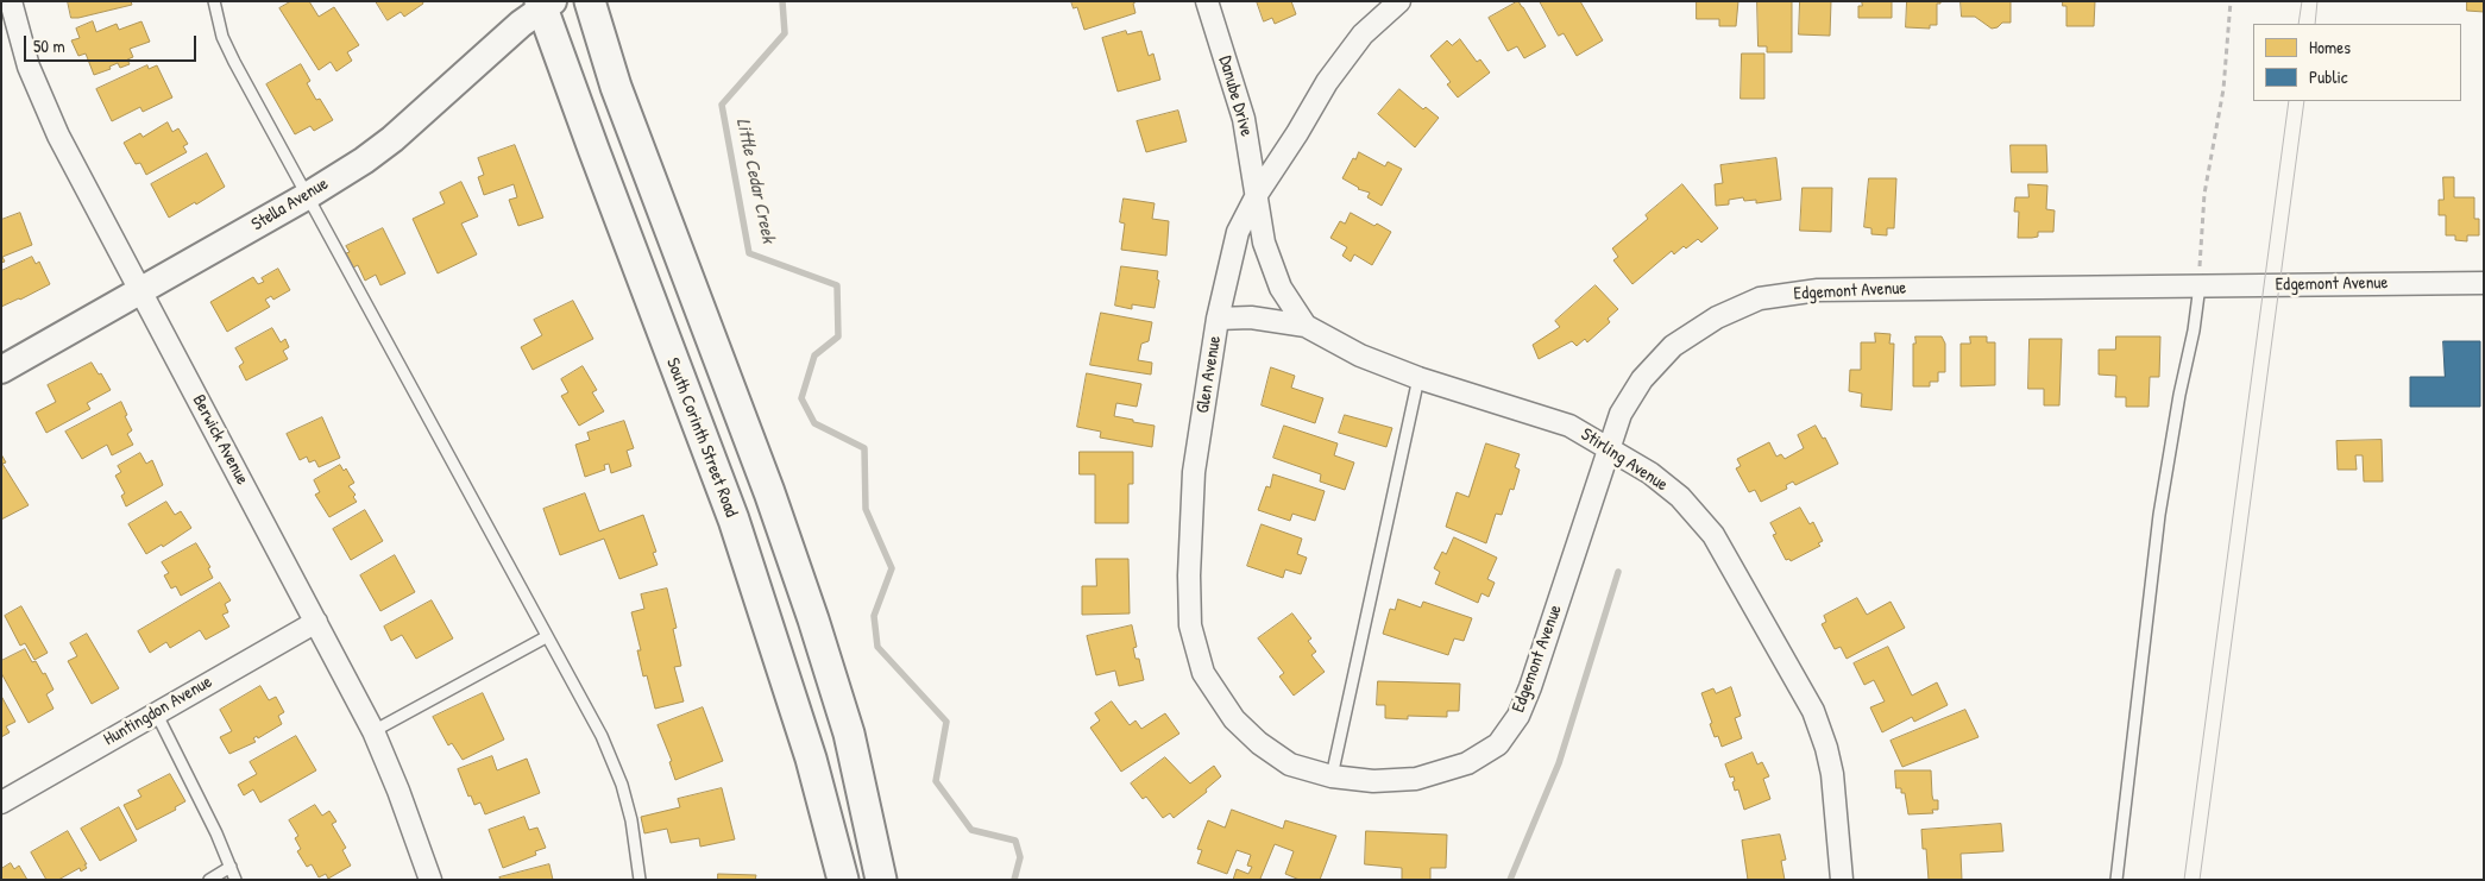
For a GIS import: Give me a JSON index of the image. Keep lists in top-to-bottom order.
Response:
{
  "streets": {
    "main road": ["South Corinth Street Road"],
    "street": [
      "Danube Drive",
      "Stella Avenue",
      "Edgemont Avenue",
      "Glen Avenue",
      "Berwick Avenue",
      "Stirling Avenue",
      "Huntingdon Avenue"
    ]
  },
  "crossings": [
    ["Danube Drive", "Glen Avenue"],
    ["Danube Drive", "Stirling Avenue"],
    ["Stella Avenue", "South Corinth Street Road"],
    ["Stella Avenue", "Berwick Avenue"],
    ["Edgemont Avenue", "Glen Avenue"],
    ["Edgemont Avenue", "Stirling Avenue"],
    ["Glen Avenue", "Stirling Avenue"],
    ["Berwick Avenue", "Huntingdon Avenue"]
  ],
  "water": ["Little Cedar Creek"],
  "legend": ["Homes", "Public"],
  "scale_bar": "50 m"
}
